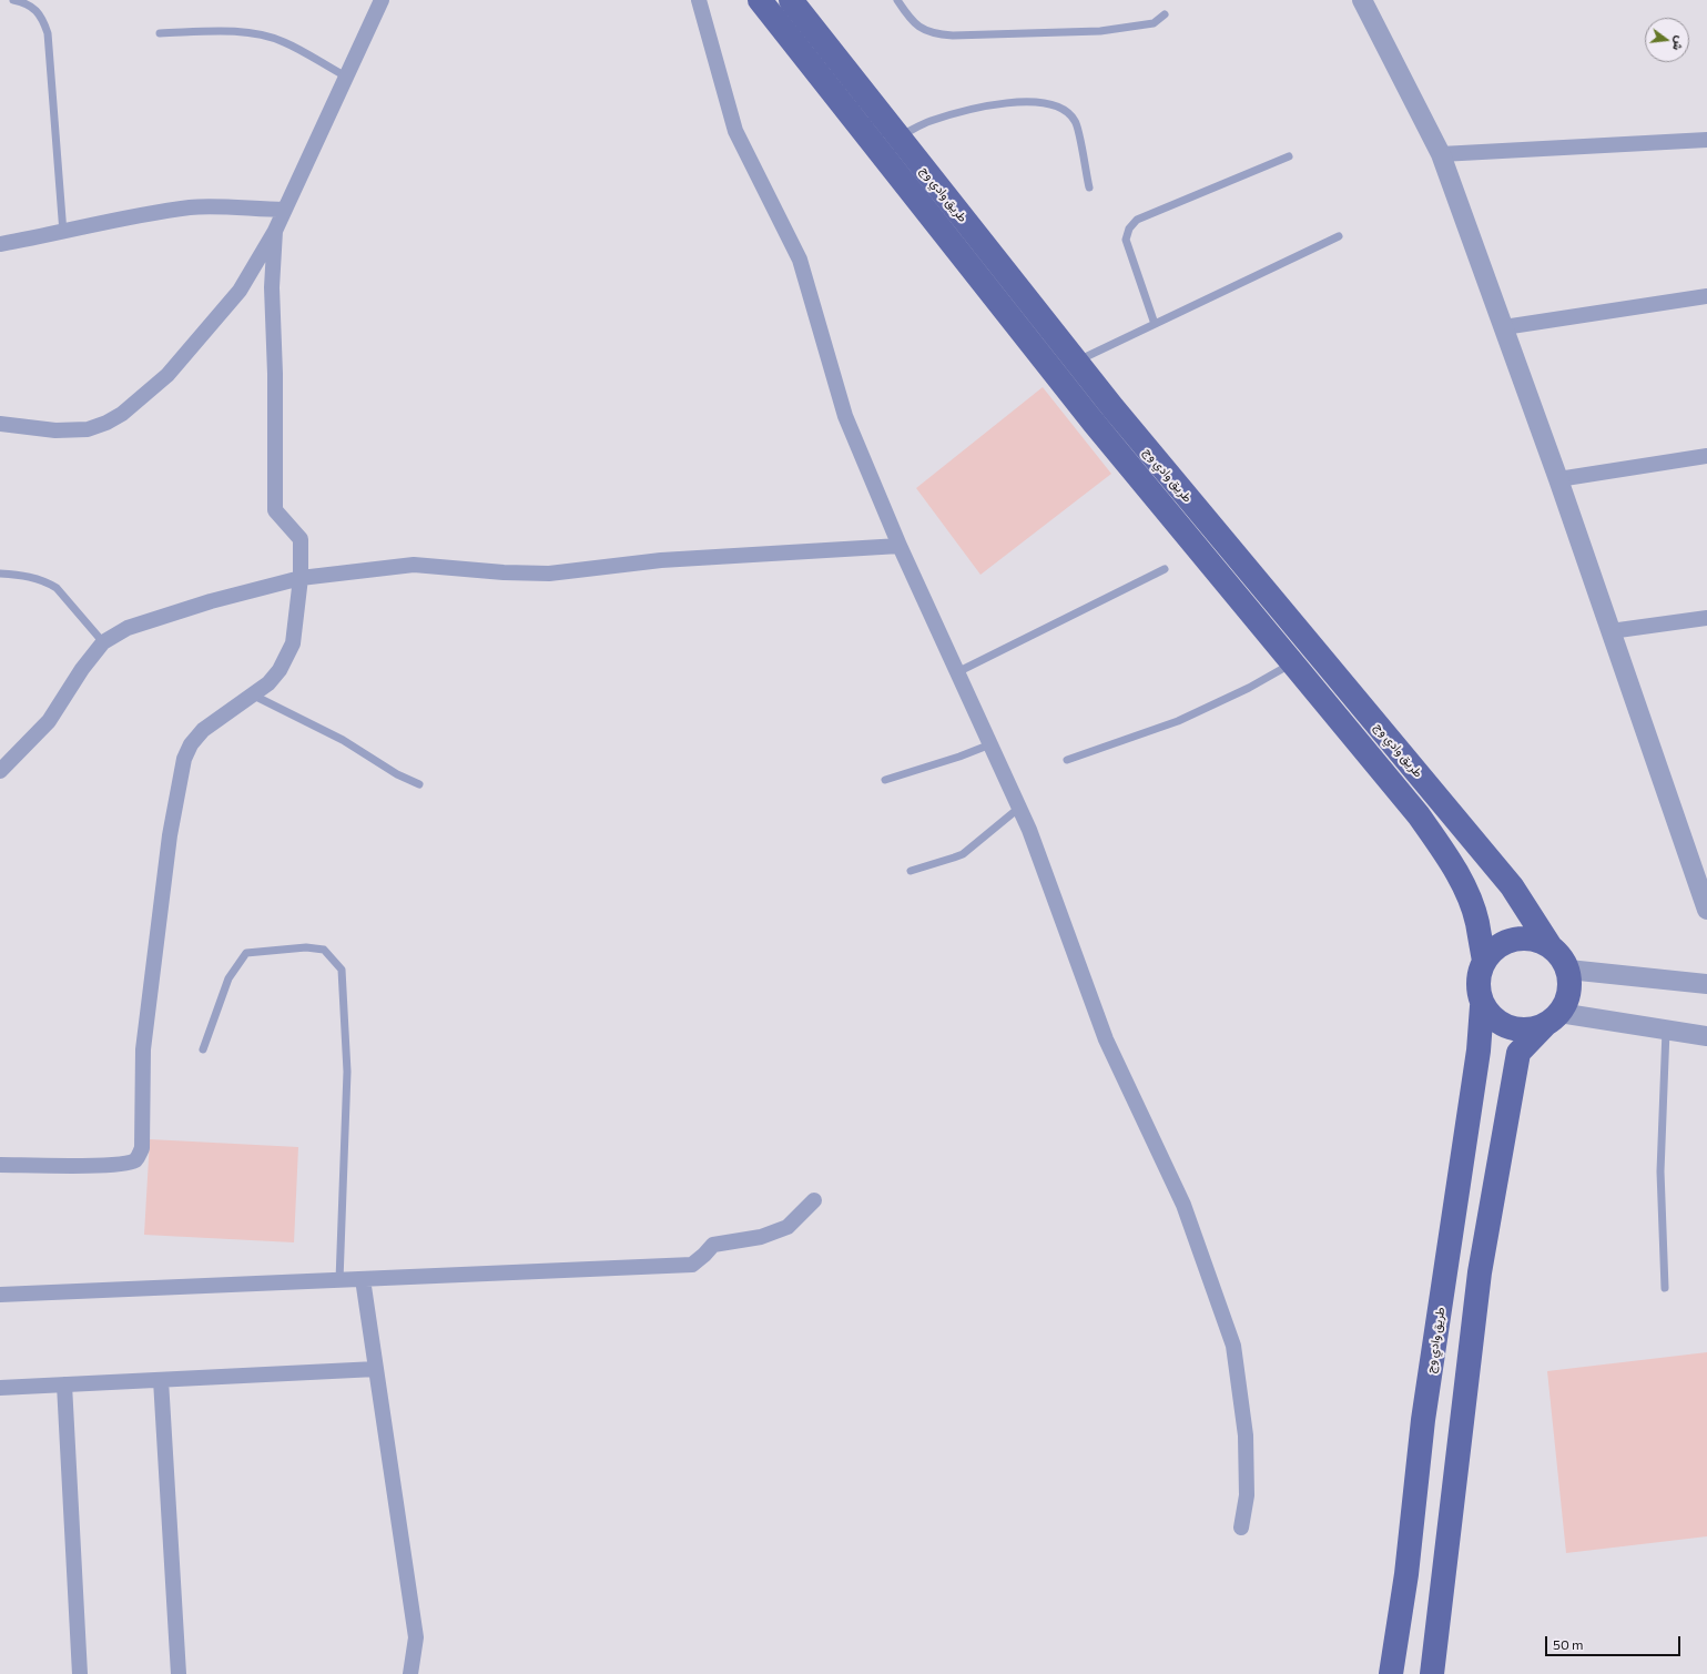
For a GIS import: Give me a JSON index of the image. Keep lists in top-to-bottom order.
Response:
{
  "streets": {
    "main road": ["طريق وادي وج"]
  },
  "scale_bar": "50 m",
  "north": "right"
}
